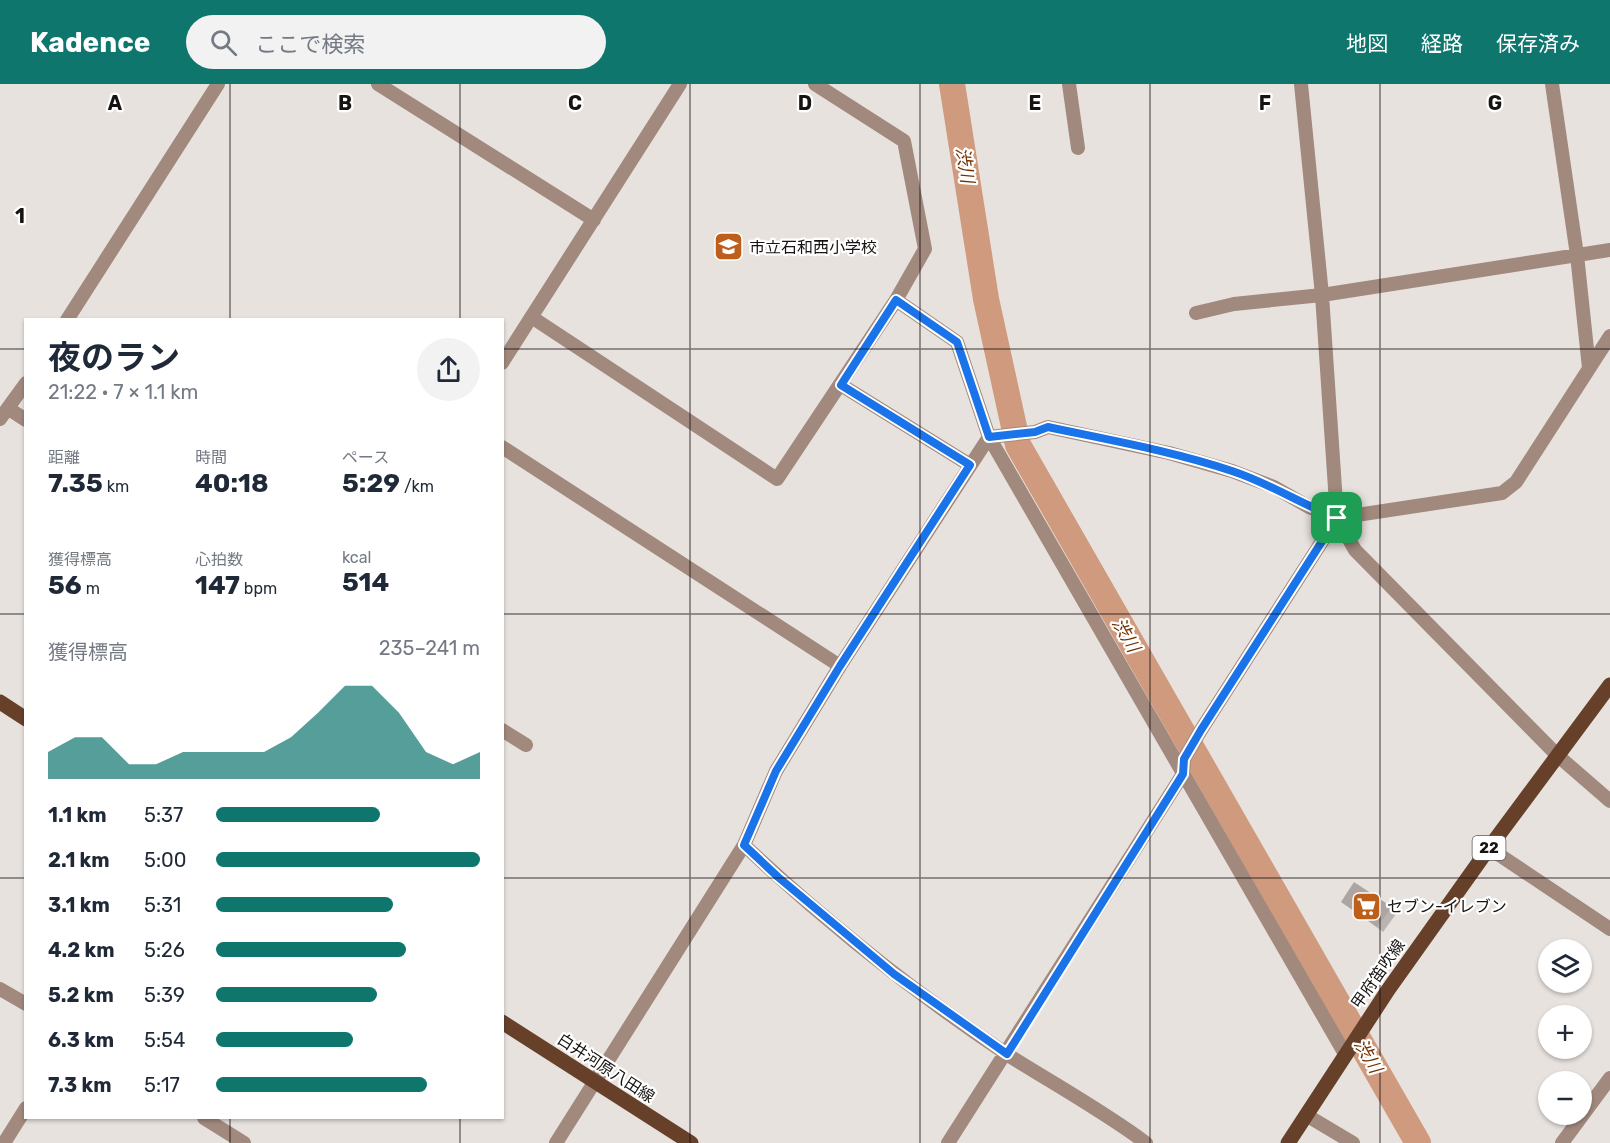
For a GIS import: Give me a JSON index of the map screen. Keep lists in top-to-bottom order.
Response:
{
  "streets": {
    "main road": ["22", "甲府笛吹線", "白井河原八田線"]
  },
  "water": ["渋川"],
  "places": {
    "school or university": ["市立石和西小学校"],
    "supermarket": ["セブン-イレブン"]
  },
  "page": {
    "header": "Kadence",
    "search": "ここで検索",
    "nav": ["地図", "経路", "保存済み"],
    "heading": ["夜のラン", "21:22 · 7 × 1.1 km"],
    "stats": [
      ["距離", "7.35 km"],
      ["時間", "40:18"],
      ["ペース", "5:29 /km"],
      ["獲得標高", "56 m"],
      ["心拍数", "147 bpm"],
      ["kcal", "514"]
    ],
    "chart": ["獲得標高", "235–241 m"],
    "list": [
      {
        "name": "1.1 km",
        "note": "5:37"
      },
      {
        "name": "2.1 km",
        "note": "5:00"
      },
      {
        "name": "3.1 km",
        "note": "5:31"
      },
      {
        "name": "4.2 km",
        "note": "5:26"
      },
      {
        "name": "5.2 km",
        "note": "5:39"
      },
      {
        "name": "6.3 km",
        "note": "5:54"
      },
      {
        "name": "7.3 km",
        "note": "5:17"
      }
    ],
    "map_buttons": ["+", "−"]
  },
  "grid": {
    "columns": [
      "A",
      "B",
      "C",
      "D",
      "E",
      "F",
      "G"
    ],
    "rows": ["1"]
  }
}
